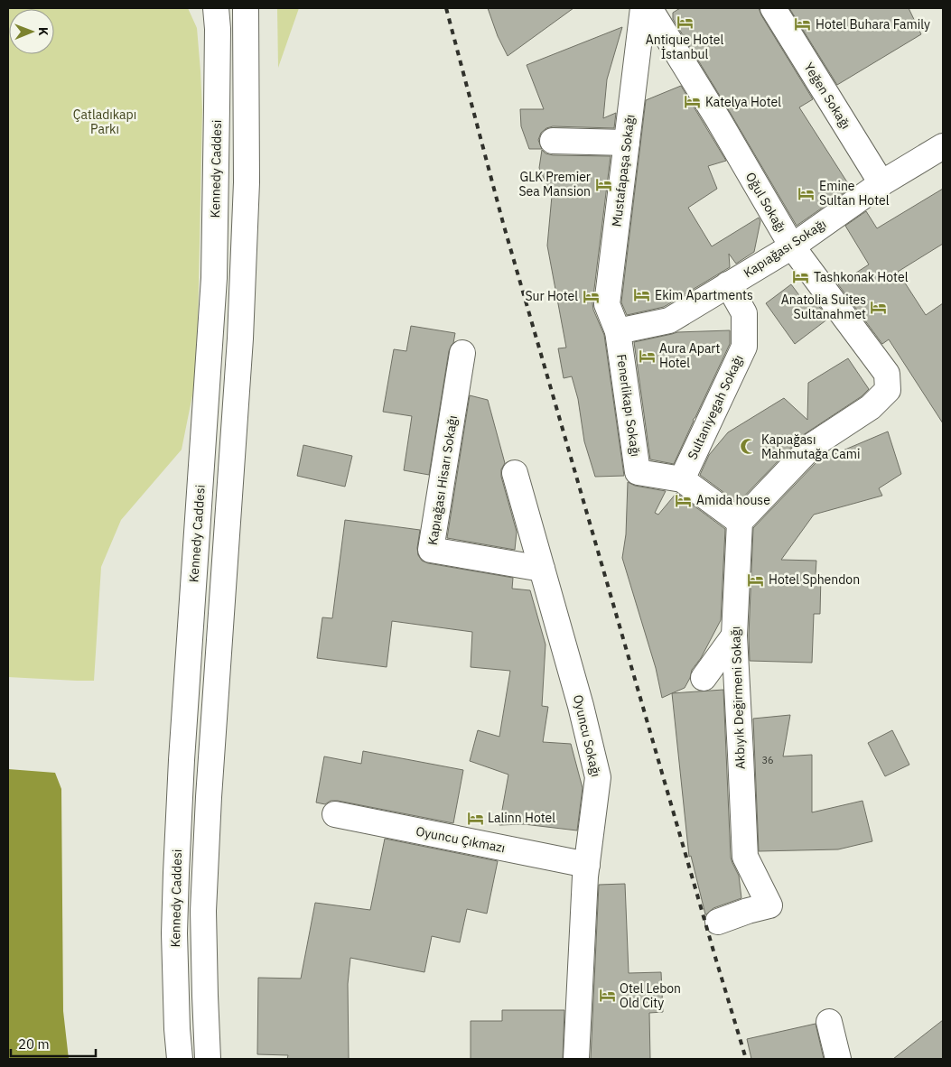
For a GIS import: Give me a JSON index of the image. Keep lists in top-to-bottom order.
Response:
{
  "streets": {
    "street": [
      "Yeğen Sokağı",
      "Kennedy Caddesi",
      "Mustafapaşa Sokağı",
      "Oğul Sokağı",
      "Kapıağası Sokağı",
      "Fenerlikapı Sokağı",
      "Sultaniyegah Sokağı",
      "Kapıağası Hisarı Sokağı",
      "Akbıyık Değirmeni Sokağı",
      "Oyuncu Sokağı",
      "Oyuncu Çıkmazı"
    ]
  },
  "crossings": [
    ["Yeğen Sokağı", "Kapıağası Sokağı"],
    ["Mustafapaşa Sokağı", "Kapıağası Sokağı"],
    ["Mustafapaşa Sokağı", "Fenerlikapı Sokağı"],
    ["Oğul Sokağı", "Kapıağası Sokağı"],
    ["Oğul Sokağı", "Fenerlikapı Sokağı"],
    ["Oğul Sokağı", "Akbıyık Değirmeni Sokağı"],
    ["Kapıağası Sokağı", "Fenerlikapı Sokağı"],
    ["Kapıağası Sokağı", "Sultaniyegah Sokağı"],
    ["Fenerlikapı Sokağı", "Sultaniyegah Sokağı"],
    ["Fenerlikapı Sokağı", "Akbıyık Değirmeni Sokağı"],
    ["Kapıağası Hisarı Sokağı", "Oyuncu Sokağı"],
    ["Oyuncu Sokağı", "Oyuncu Çıkmazı"]
  ],
  "parks": ["Çatladıkapı Parkı"],
  "places": {
    "hotel": [
      "Antique Hotel İstanbul",
      "Hotel Buhara Family",
      "Katelya Hotel",
      "GLK Premier Sea Mansion",
      "Emine Sultan Hotel",
      "Tashkonak Hotel",
      "Ekim Apartments",
      "Sur Hotel",
      "Anatolia Suites Sultanahmet",
      "Aura Apart Hotel",
      "Amida house",
      "Hotel Sphendon",
      "Lalinn Hotel",
      "Otel Lebon Old City"
    ],
    "mosque": ["Kapıağası Mahmutağa Cami"]
  },
  "house_numbers": ["36"],
  "scale_bar": "20 m",
  "north": "right"
}
